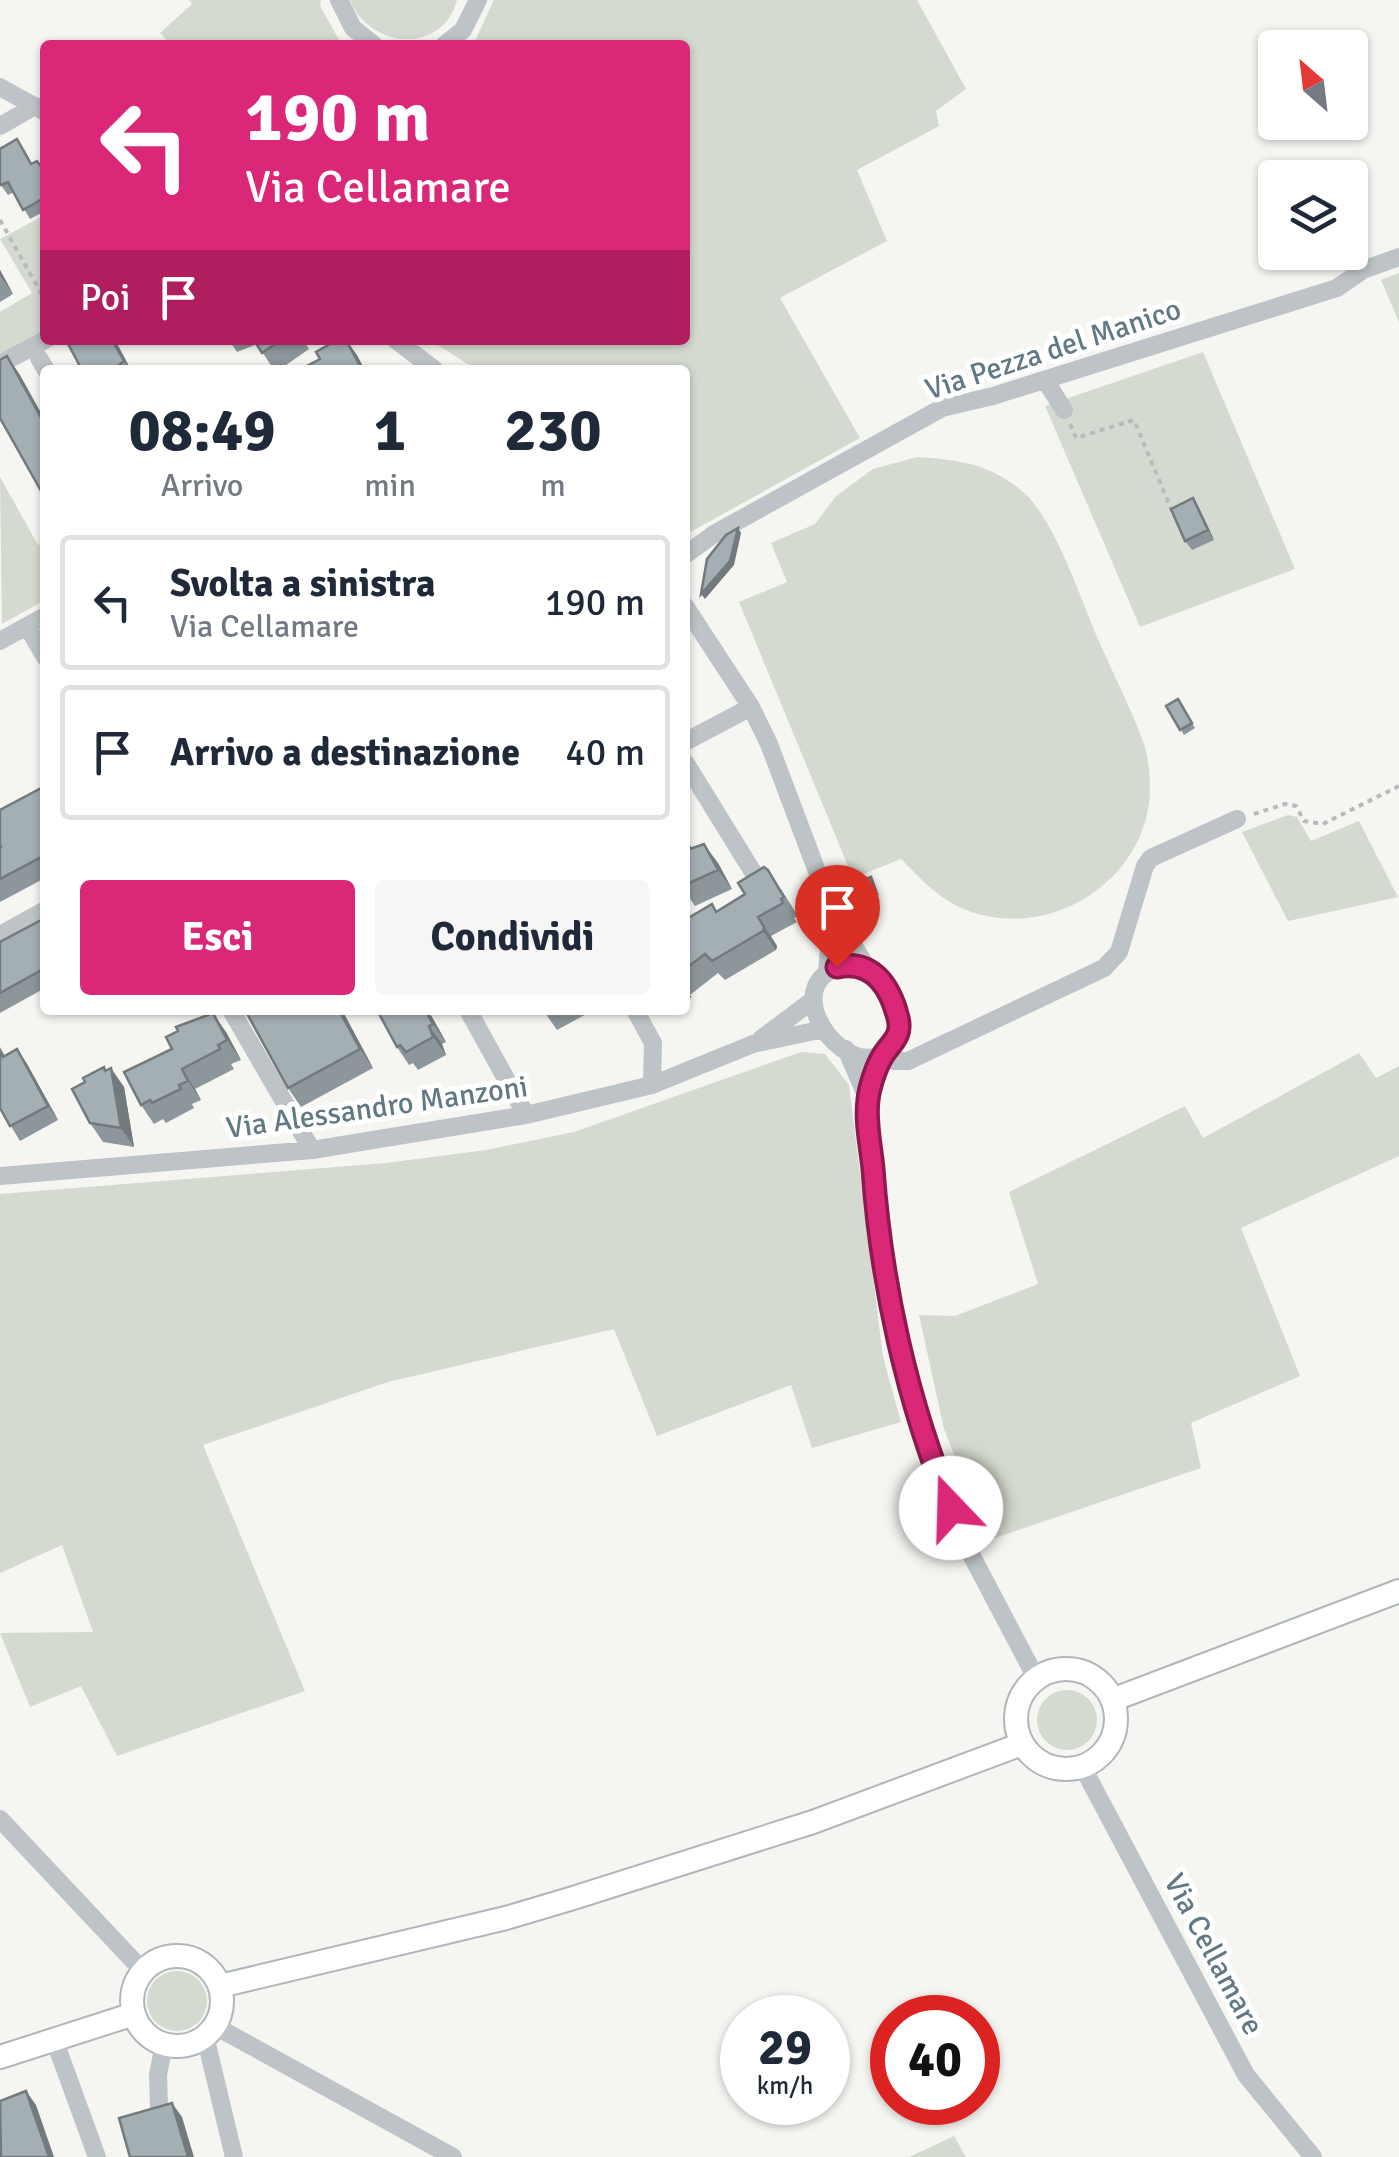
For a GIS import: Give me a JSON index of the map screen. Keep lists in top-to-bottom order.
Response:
{
  "streets": {
    "street": ["Via Pezza del Manico", "Via Alessandro Manzoni", "Via Cellamare"]
  },
  "north": "top left",
  "page": {
    "turn": ["190 m", "Via Cellamare"],
    "then": "Poi",
    "eta": [
      "08:49",
      "Arrivo",
      "1",
      "min",
      "230",
      "m"
    ],
    "list": [
      {
        "name": "Svolta a sinistra",
        "note": "Via Cellamare",
        "value": "190 m"
      },
      {
        "name": "Arrivo a destinazione",
        "value": "40 m"
      }
    ],
    "buttons": ["Esci", "Condividi"],
    "speed": "29 km/h",
    "limit": "40"
  }
}
